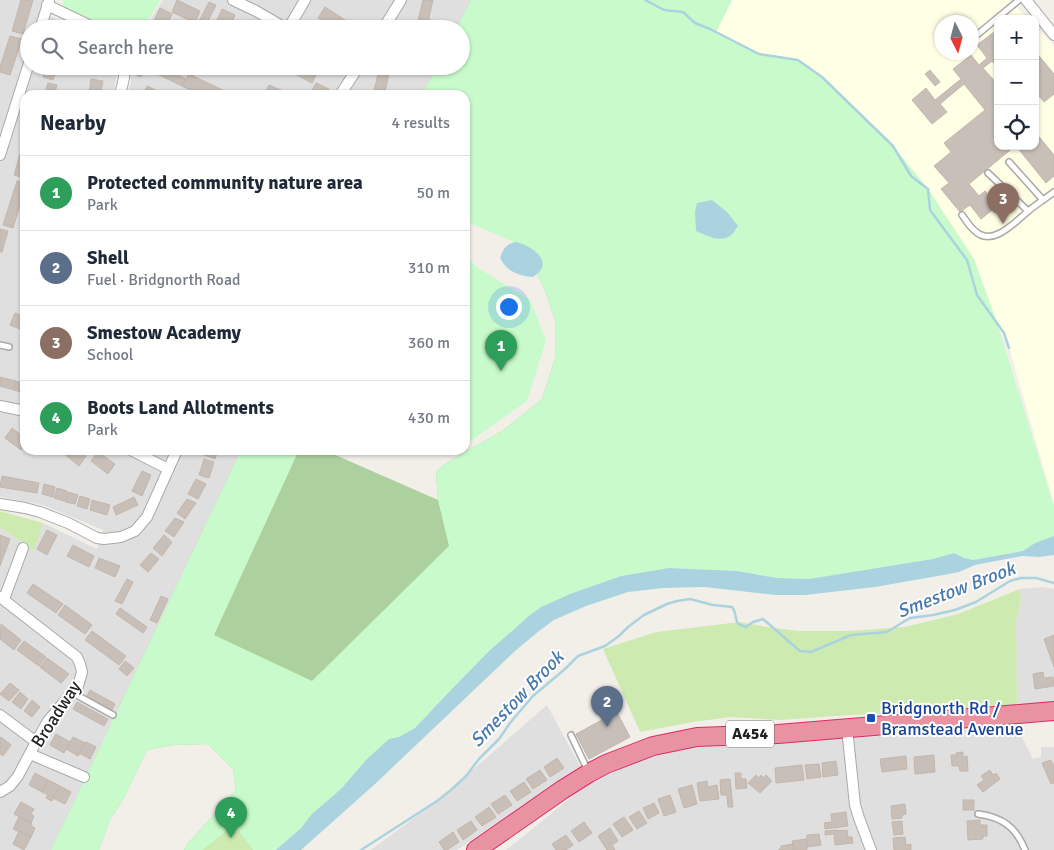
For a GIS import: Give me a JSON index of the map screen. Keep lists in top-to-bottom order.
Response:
{
  "streets": {
    "highway": ["A454"],
    "street": ["Broadway"]
  },
  "water": ["Smestow Brook"],
  "places": {
    "transit": ["Bridgnorth Rd / Bramstead Avenue"]
  },
  "north": "bottom",
  "page": {
    "map_buttons": ["+", "−"],
    "search": "Search here",
    "heading": ["Nearby", "4 results"],
    "list": [
      {
        "mark": "1",
        "name": "Protected community nature area",
        "note": "Park",
        "value": "50 m"
      },
      {
        "mark": "2",
        "name": "Shell",
        "note": "Fuel · Bridgnorth Road",
        "value": "310 m"
      },
      {
        "mark": "3",
        "name": "Smestow Academy",
        "note": "School",
        "value": "360 m"
      },
      {
        "mark": "4",
        "name": "Boots Land Allotments",
        "note": "Park",
        "value": "430 m"
      }
    ],
    "pins": [
      "3",
      "1",
      "2",
      "4"
    ]
  }
}
